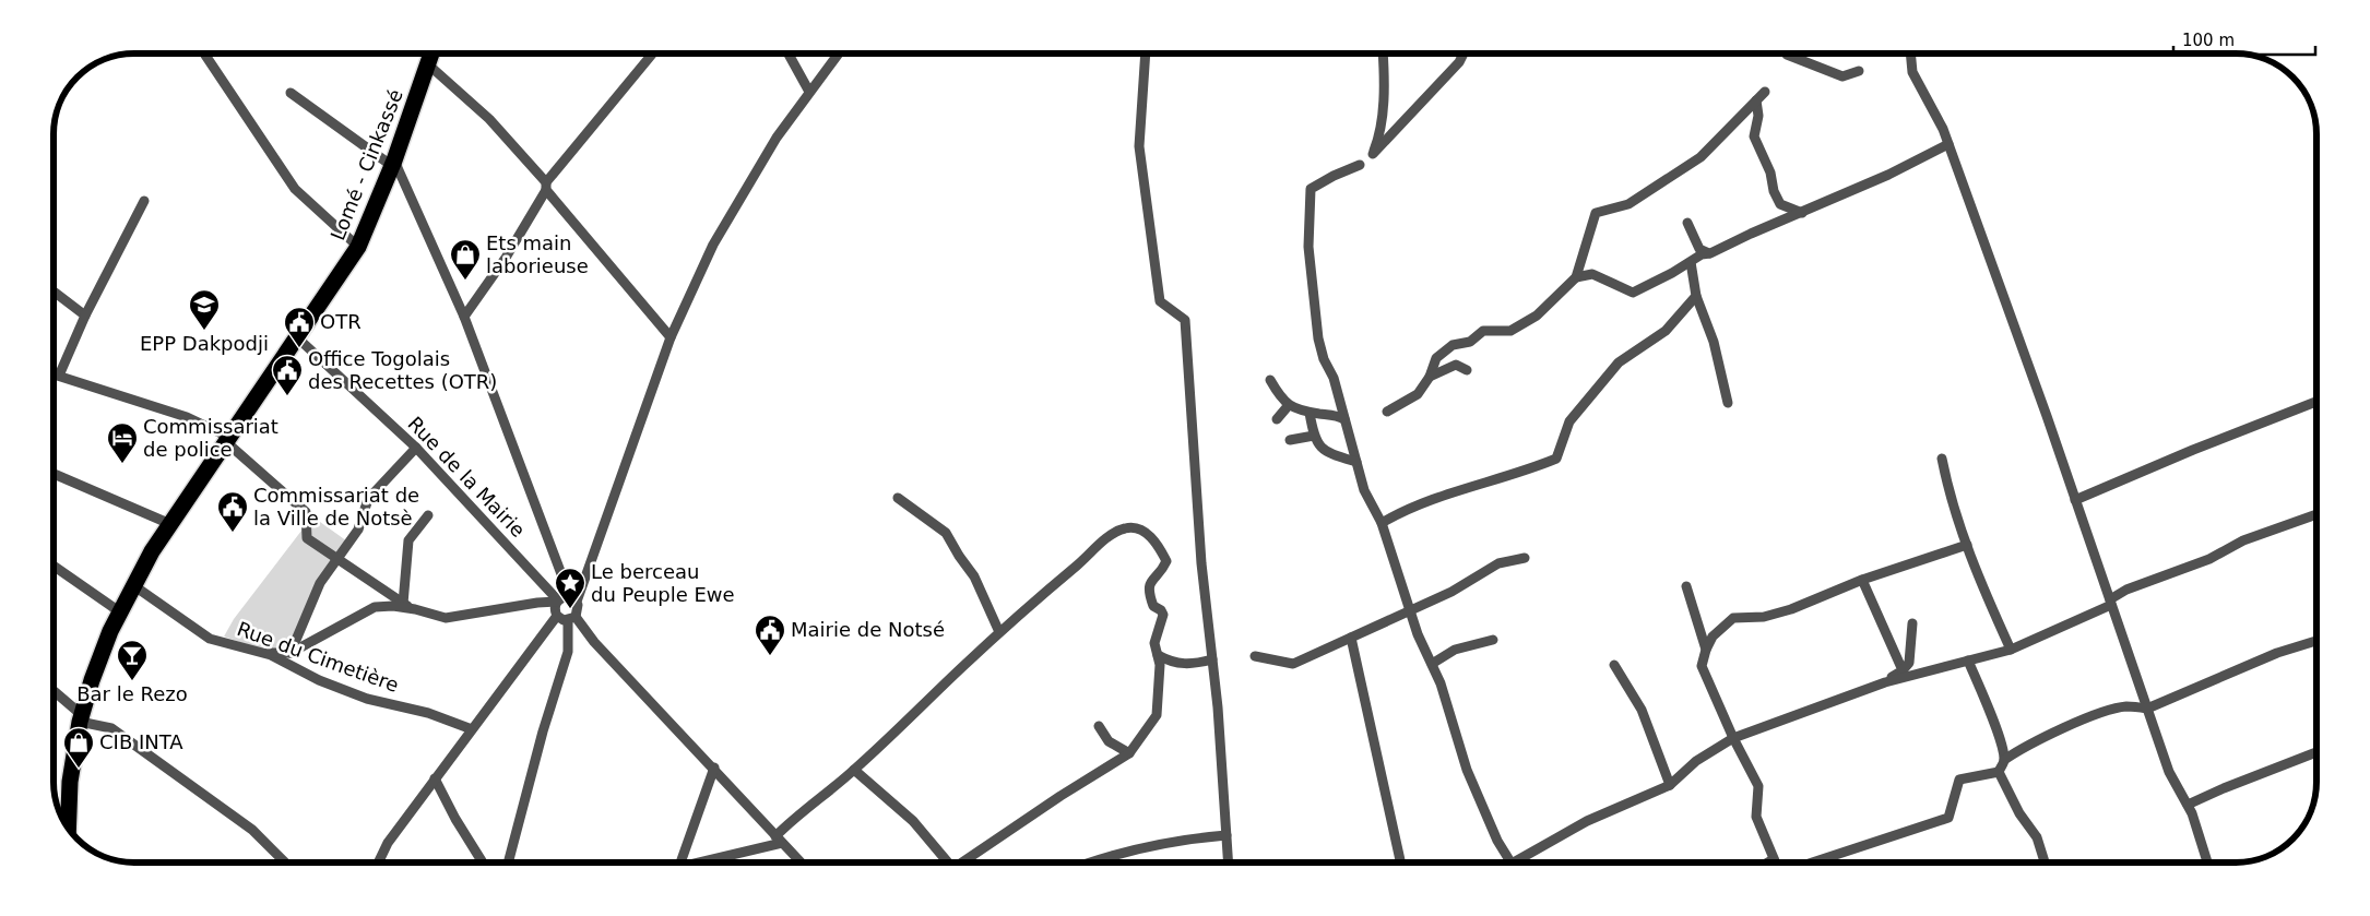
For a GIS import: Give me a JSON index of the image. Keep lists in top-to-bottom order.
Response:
{
  "streets": {
    "highway": ["Lomé - Cinkassé"],
    "street": ["Rue de la Mairie", "Rue du Cimetière"]
  },
  "crossings": [
    ["Lomé - Cinkassé", "Rue de la Mairie"],
    ["Lomé - Cinkassé", "Rue du Cimetière"]
  ],
  "places": {
    "shop": ["Ets main laborieuse", "CIB INTA"],
    "school or university": ["EPP Dakpodji"],
    "public building": [
      "OTR",
      "Office Togolais des Recettes (OTR)",
      "Commissariat de la Ville de Notsè",
      "Mairie de Notsé"
    ],
    "hotel": ["Commissariat de police"],
    "place": ["Le berceau du Peuple Ewe"],
    "bar": ["Bar le Rezo"]
  },
  "scale_bar": "100 m"
}
